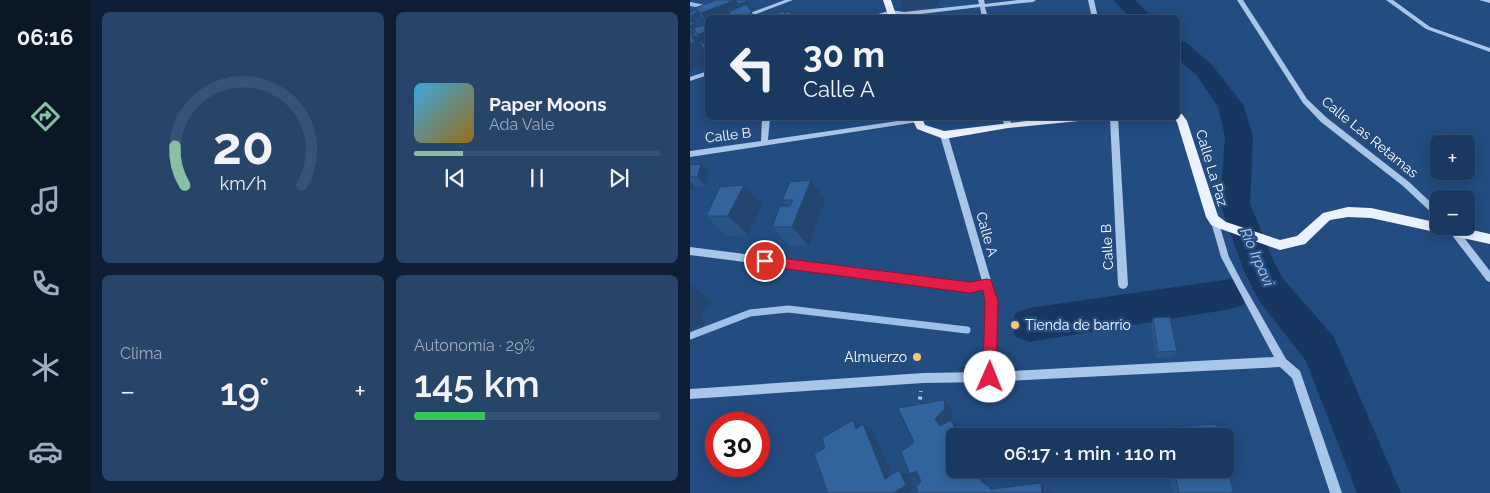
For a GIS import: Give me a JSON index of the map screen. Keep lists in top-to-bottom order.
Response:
{
  "streets": {
    "main road": ["Calle La Paz"],
    "street": ["Calle B", "Calle Las Retamas", "Calle A"]
  },
  "water": ["Río Irpavi"],
  "places": ["Tienda de barrio", "Almuerzo"],
  "page": {
    "tabs": "06:16",
    "turn": ["30 m", "Calle A"],
    "song": ["Paper Moons", "Ada Vale"],
    "map_buttons": ["+", "−"],
    "tile": [
      "Clima",
      ["Autonomía · 29%", "145 km"]
    ],
    "heat": ["−", "19°", "+"],
    "limit": "30",
    "trip": "06:17 · 1 min · 110 m",
    "gauge": ["20", "km/h"]
  }
}
